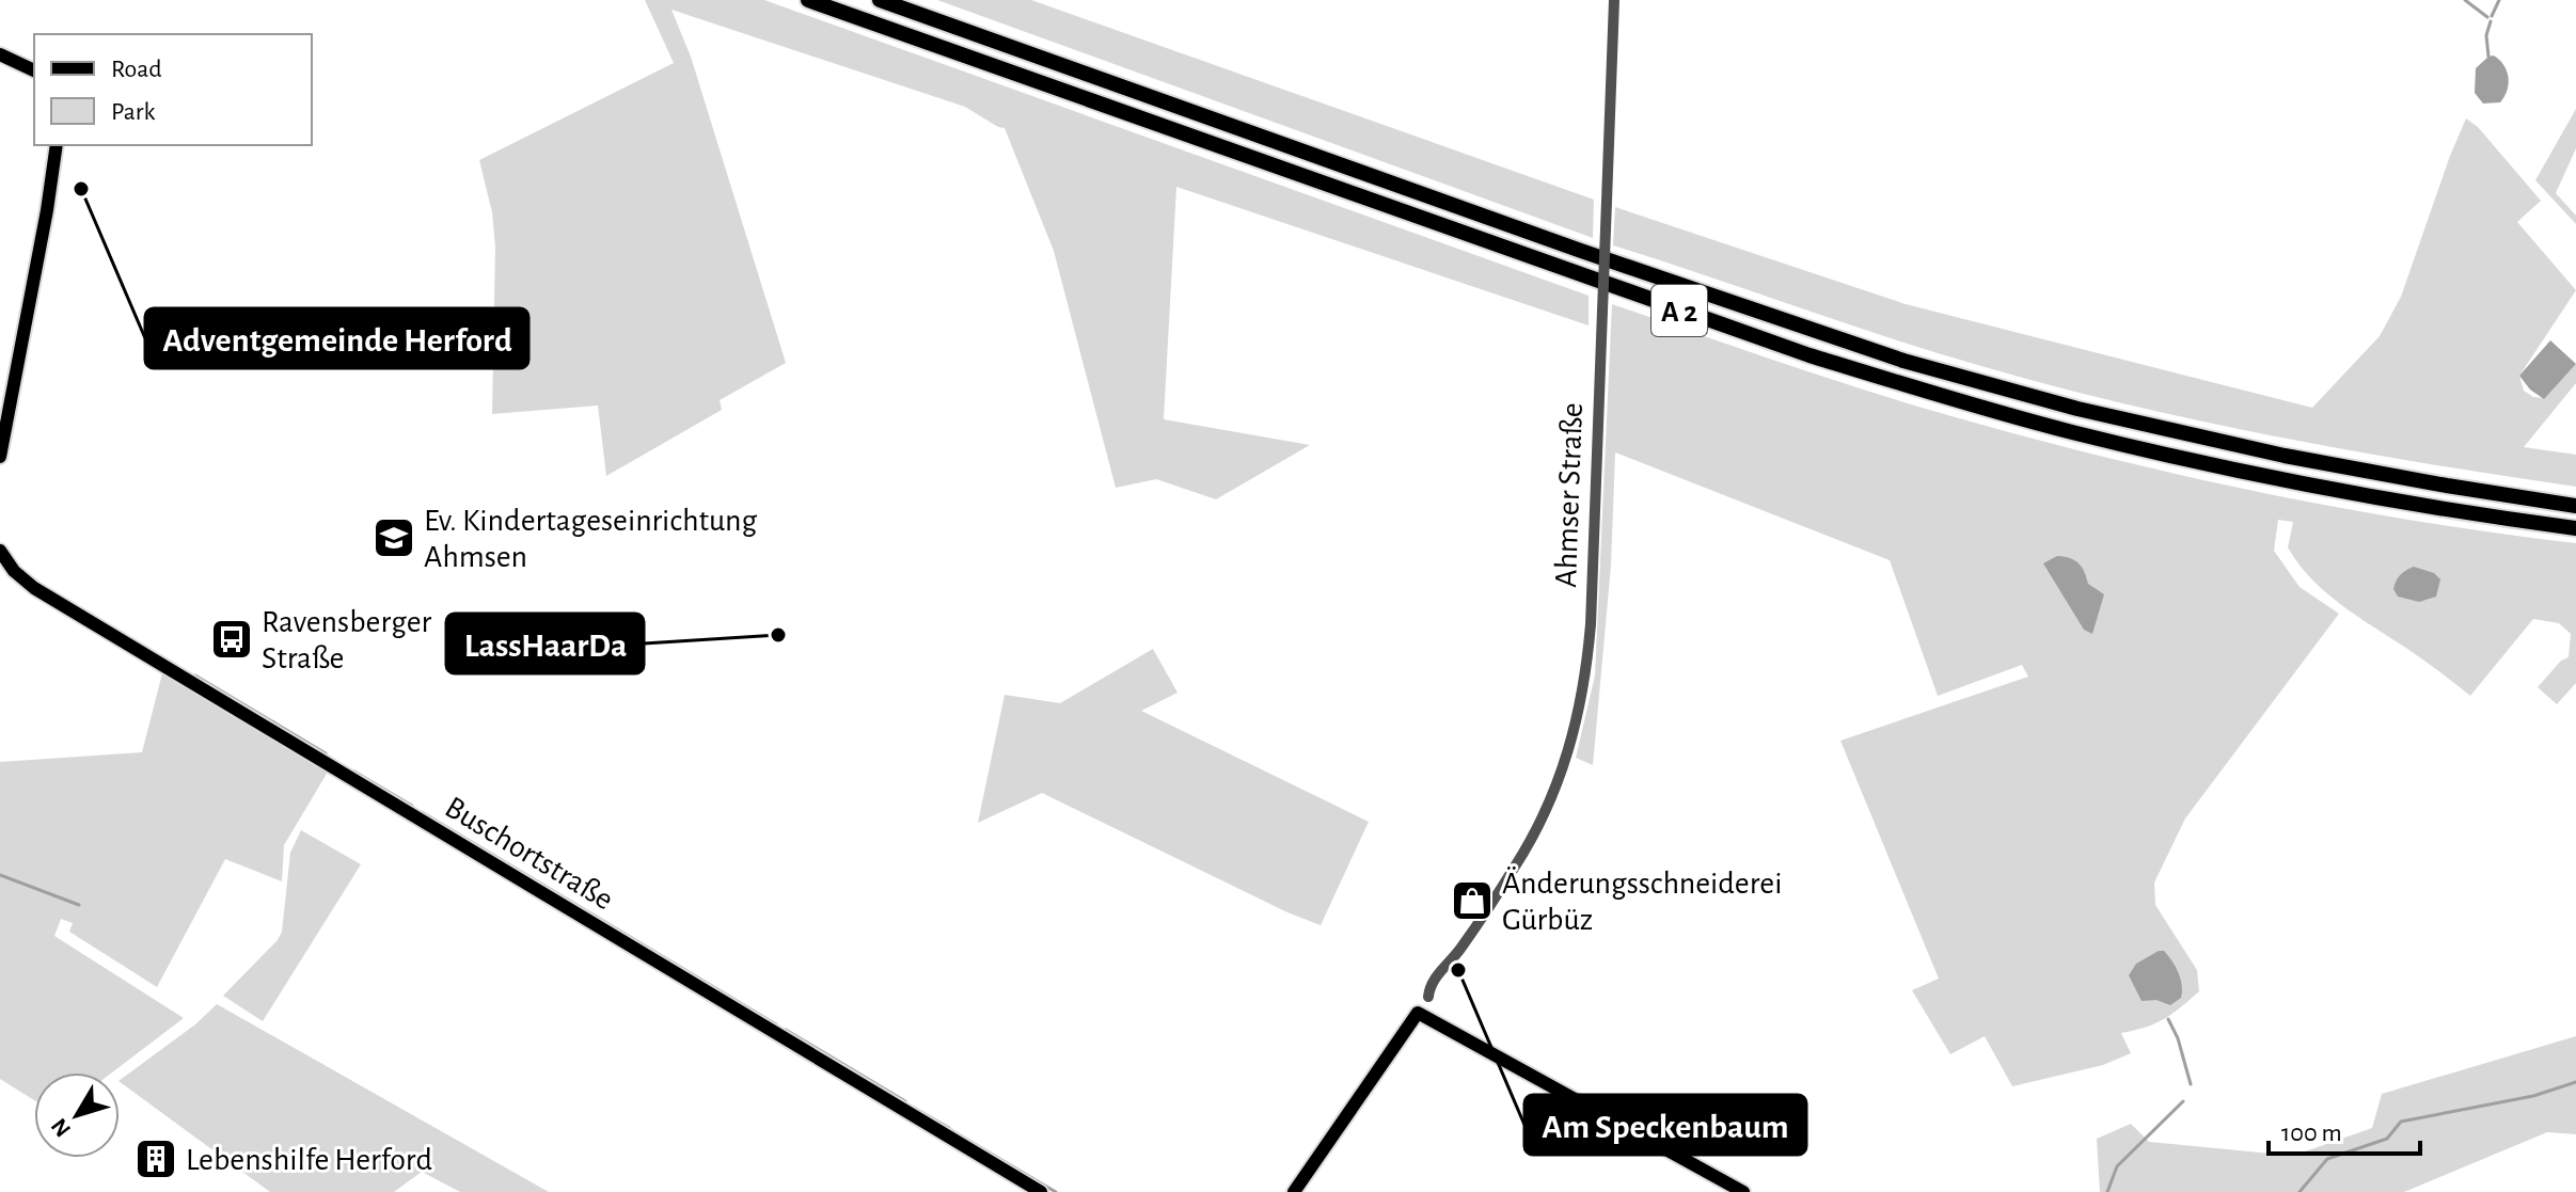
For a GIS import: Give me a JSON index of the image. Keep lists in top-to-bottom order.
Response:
{
  "streets": {
    "highway": ["A 2"],
    "main road": ["Ahmser Straße", "Buschortstraße"]
  },
  "places": {
    "other": ["Adventgemeinde Herford", "LassHaarDa", "Am Speckenbaum"],
    "school or university": ["Ev. Kindertageseinrichtung Ahmsen"],
    "bus stop": ["Ravensberger Straße"],
    "shop": ["Änderungsschneiderei Gürbüz"],
    "building": ["Lebenshilfe Herford"]
  },
  "legend": ["Road", "Park"],
  "scale_bar": "100 m",
  "north": "bottom left"
}
